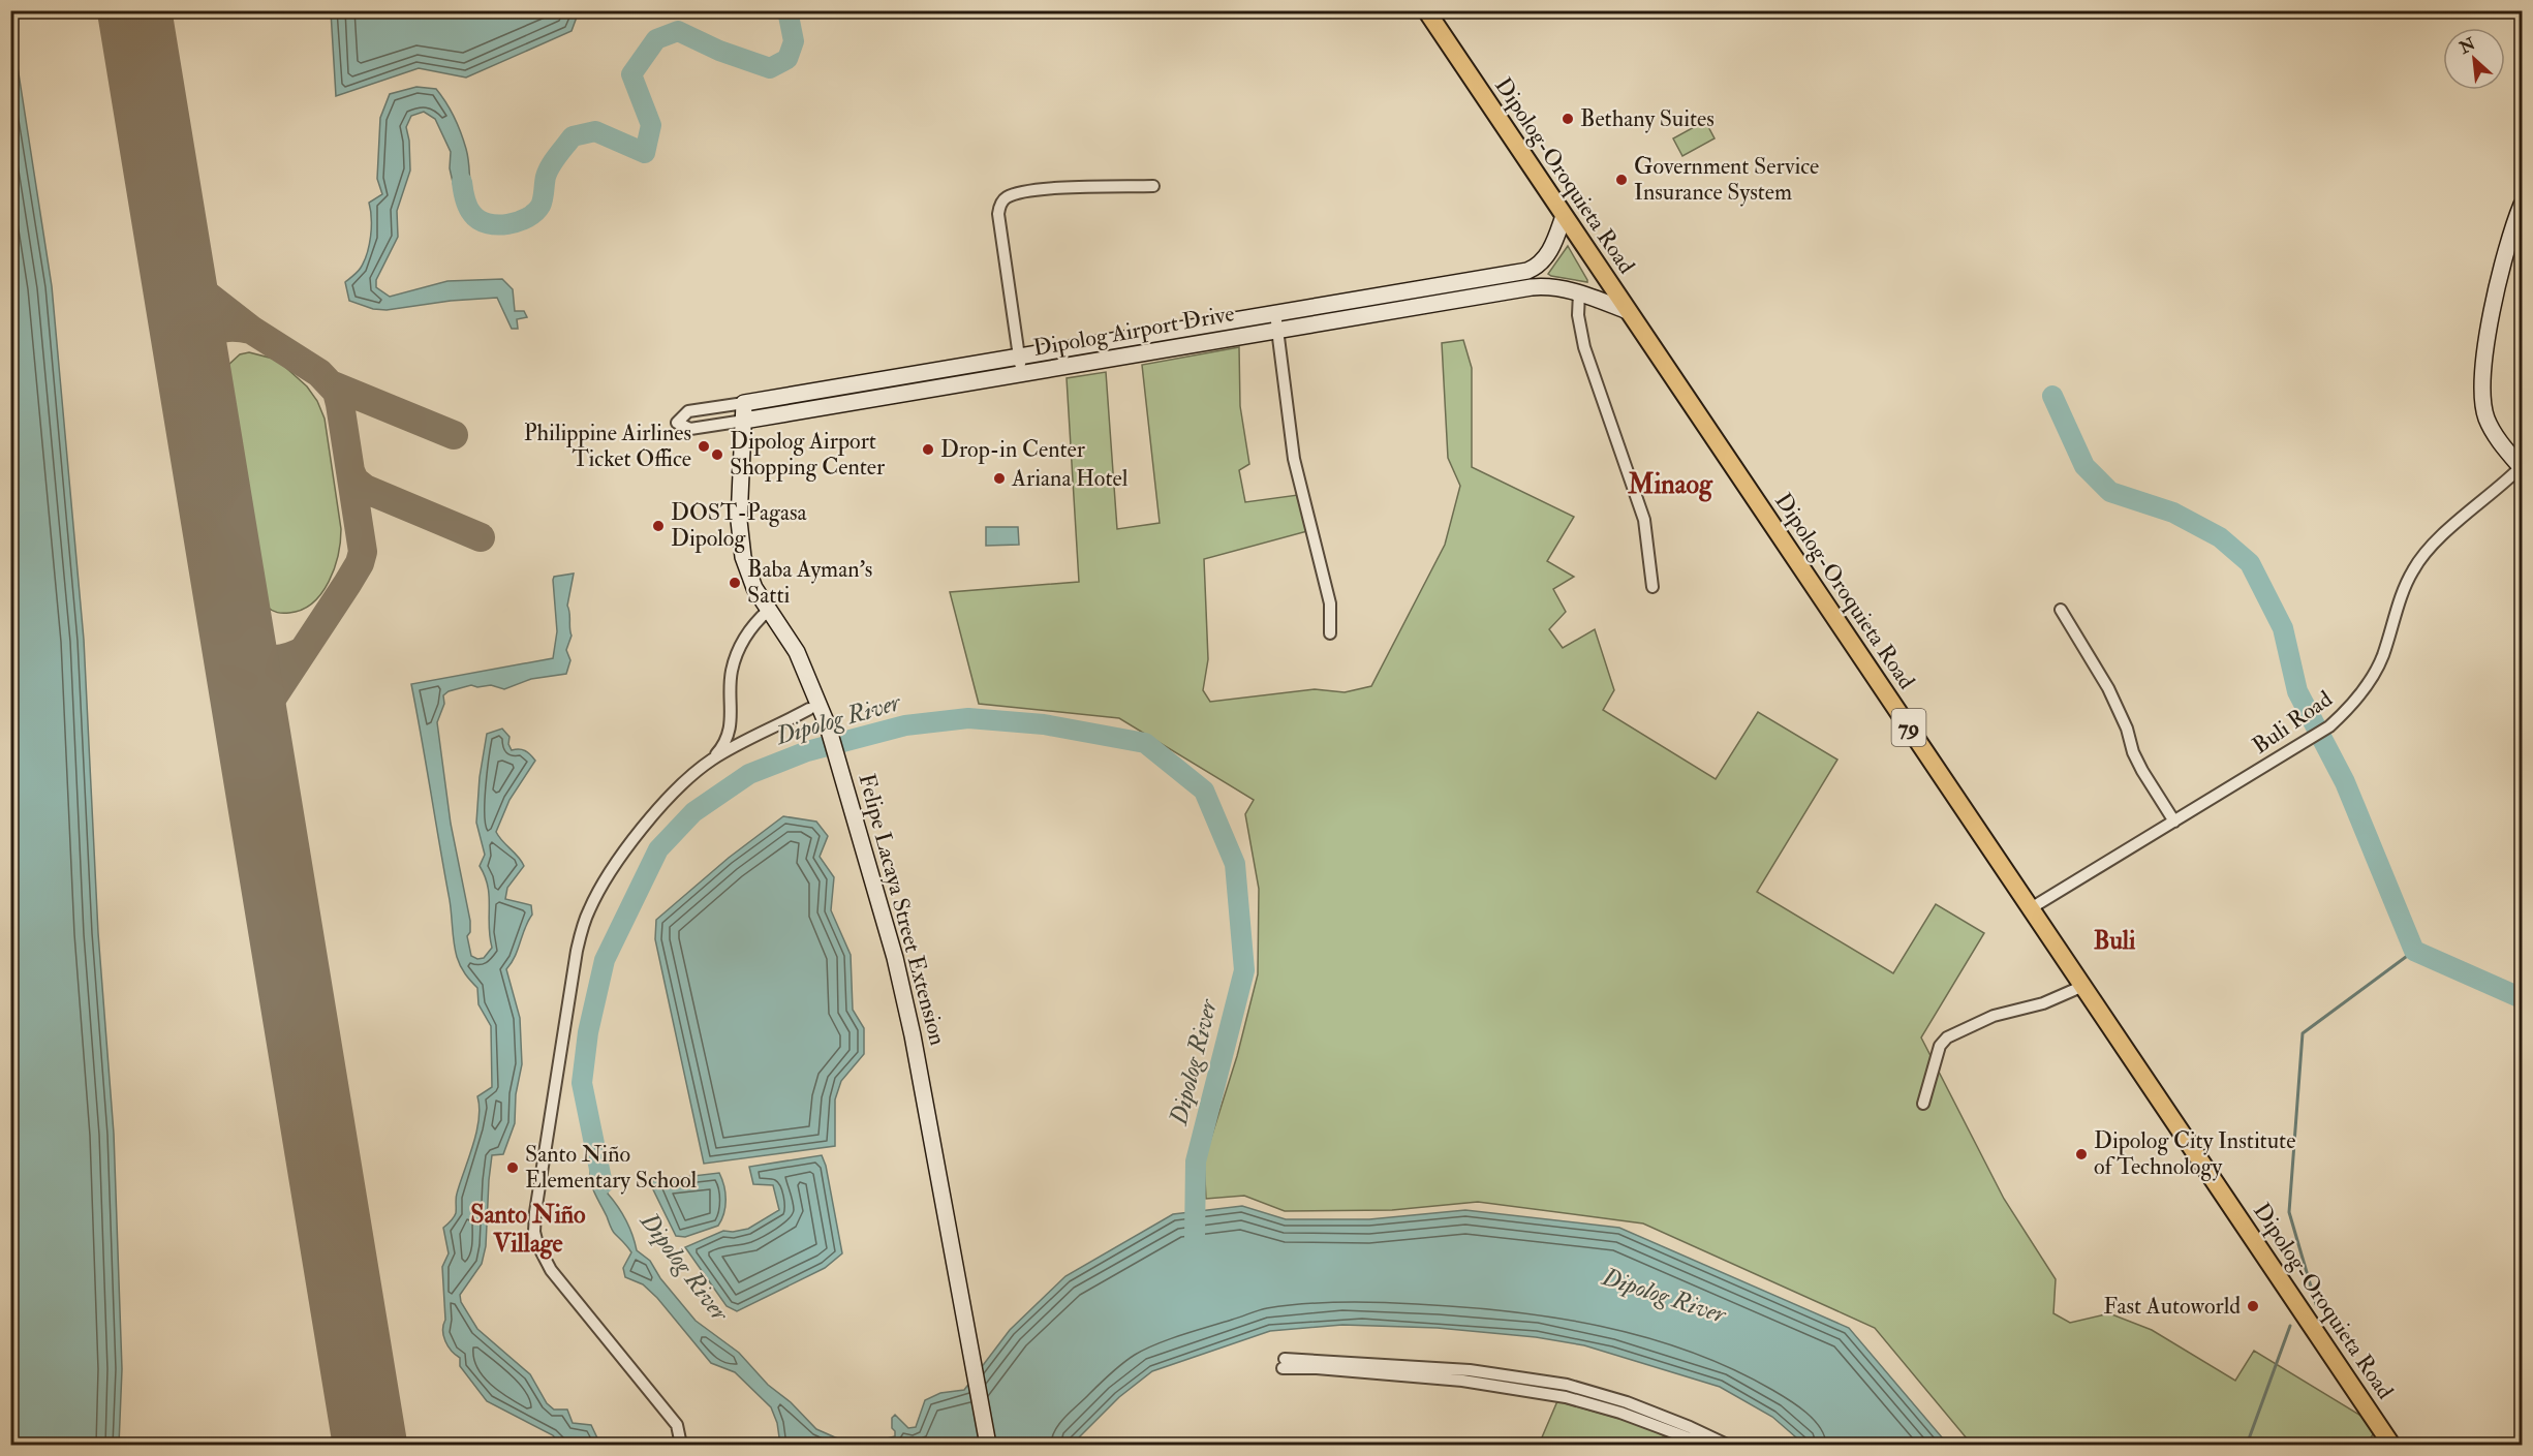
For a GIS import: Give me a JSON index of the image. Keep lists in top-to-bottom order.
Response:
{
  "streets": {
    "highway": ["Dipolog-Oroquieta Road", "79"],
    "main road": ["Dipolog Airport Drive", "Felipe Lacaya Street Extension"],
    "street": ["Buli Road"]
  },
  "crossings": [
    ["Dipolog-Oroquieta Road", "Dipolog Airport Drive"],
    ["Dipolog-Oroquieta Road", "Buli Road"],
    ["Dipolog Airport Drive", "Felipe Lacaya Street Extension"]
  ],
  "districts": ["Minaog", "Buli", "Santo Niño Village"],
  "water": ["Dipolog River"],
  "places": [
    "Bethany Suites",
    "Government Service Insurance System",
    "Philippine Airlines Ticket Office",
    "Drop-in Center",
    "Dipolog Airport Shopping Center",
    "Ariana Hotel",
    "DOST-Pagasa Dipolog",
    "Baba Ayman's Satti",
    "Dipolog City Institute of Technology",
    "Santo Niño Elementary School",
    "Fast Autoworld"
  ],
  "north": "top left"
}
